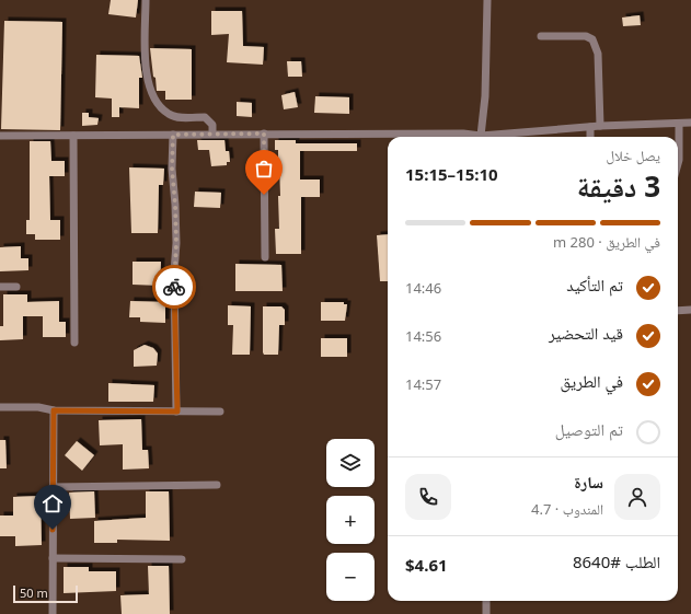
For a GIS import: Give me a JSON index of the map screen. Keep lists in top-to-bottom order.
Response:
{
  "scale_bar": "50 m",
  "page": {
    "heading": ["3 دقيقة", "يصل خلال", "15:10–15:15"],
    "panel": [
      "سارة",
      "المندوب · 4.7",
      "الطلب #8640",
      "$4.61"
    ],
    "bar": "في الطريق · 280 m",
    "list": [
      ["تم التأكيد", "14:46"],
      ["قيد التحضير", "14:56"],
      ["في الطريق", "14:57"],
      "تم التوصيل"
    ],
    "map_buttons": ["+", "−"],
    "scale": "50 m"
  }
}
